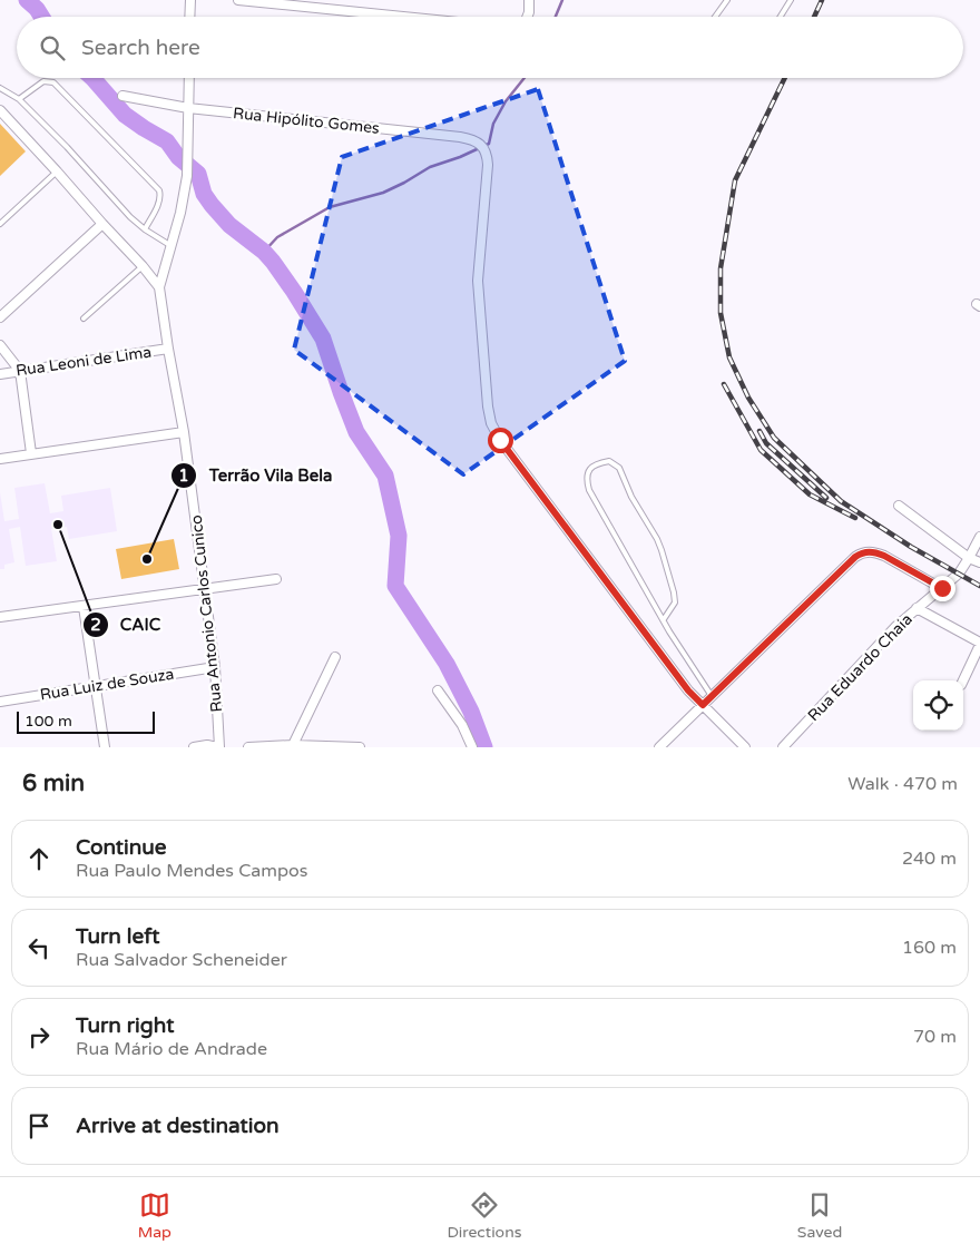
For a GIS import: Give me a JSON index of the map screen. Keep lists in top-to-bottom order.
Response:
{
  "streets": {
    "street": [
      "Rua Hipólito Gomes",
      "Rua Leoni de Lima",
      "Rua Antonio Carlos Cunico",
      "Rua Eduardo Chaia",
      "Rua Luiz de Souza"
    ]
  },
  "crossings": [
    ["Rua Leoni de Lima", "Rua Antonio Carlos Cunico"],
    ["Rua Antonio Carlos Cunico", "Rua Luiz de Souza"]
  ],
  "places": ["CAIC", "Terrão Vila Bela"],
  "scale_bar": "100 m",
  "page": {
    "search": "Search here",
    "scale": "100 m",
    "heading": ["6 min", "Walk · 470 m"],
    "list": [
      ["Continue", "Rua Paulo Mendes Campos", "240 m"],
      ["Turn left", "Rua Salvador Scheneider", "160 m"],
      ["Turn right", "Rua Mário de Andrade", "70 m"],
      "Arrive at destination"
    ],
    "nav": ["Map", "Directions", "Saved"]
  }
}
